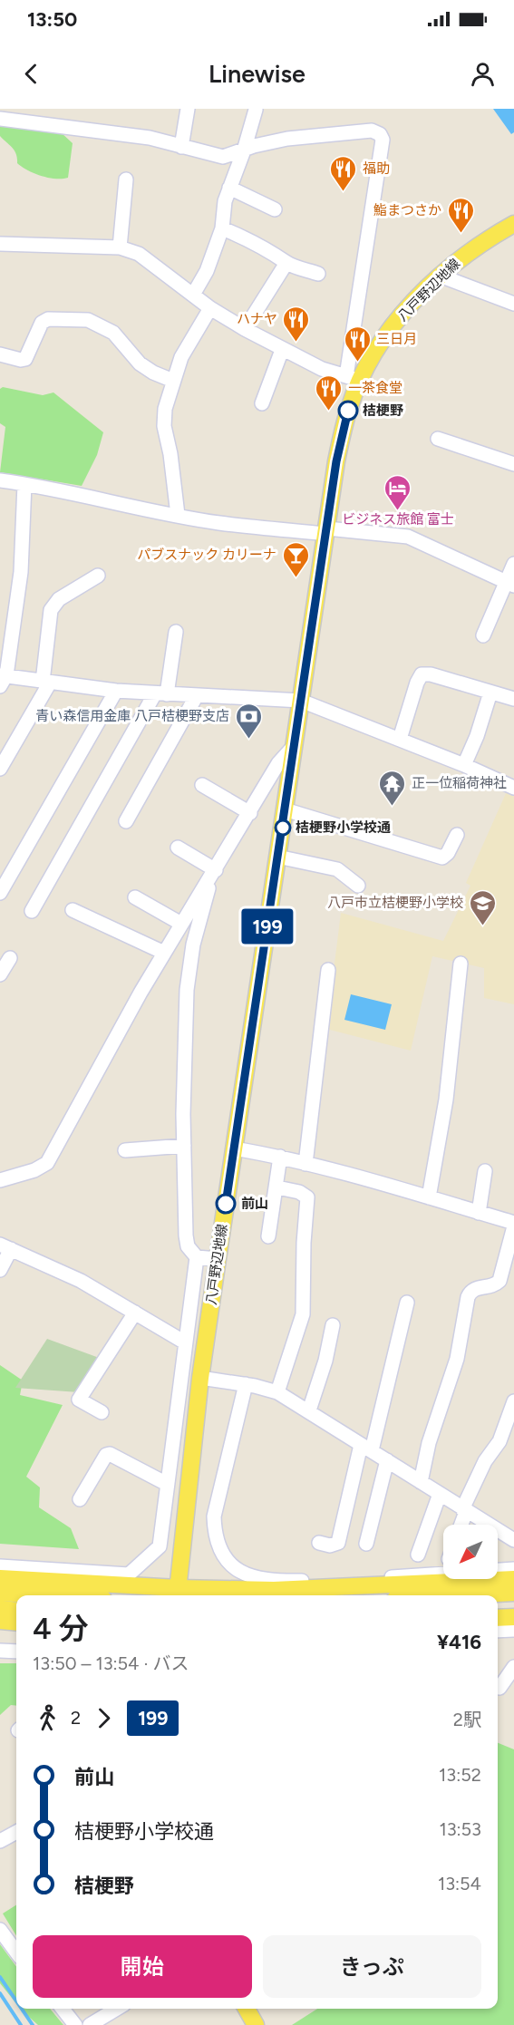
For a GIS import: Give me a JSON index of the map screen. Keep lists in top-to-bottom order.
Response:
{
  "streets": {
    "main road": ["八戸野辺地線"]
  },
  "places": {
    "restaurant": [
      "福助",
      "鮨まつさか",
      "ハナヤ",
      "三日月",
      "一茶食堂"
    ],
    "other": ["桔梗野", "桔梗野小学校通", "前山"],
    "hotel": ["ビジネス旅館 富士"],
    "bar": ["パブスナック カリーナ"],
    "bank": ["青い森信用金庫 八戸桔梗野支店"],
    "temple": ["正一位稲荷神社"],
    "school or university": ["八戸市立桔梗野小学校"]
  },
  "lines": ["bus line 199"],
  "north": "bottom left",
  "page": {
    "status": "13:50",
    "header": "Linewise",
    "on_map": "199",
    "heading": ["4 分", "13:50 – 13:54 · バス", "¥416"],
    "legs": ["2", "199", "2駅"],
    "list": [
      {
        "name": "前山",
        "value": "13:52"
      },
      {
        "name": "桔梗野小学校通",
        "value": "13:53"
      },
      {
        "name": "桔梗野",
        "value": "13:54"
      }
    ],
    "buttons": ["開始", "きっぷ"]
  }
}
